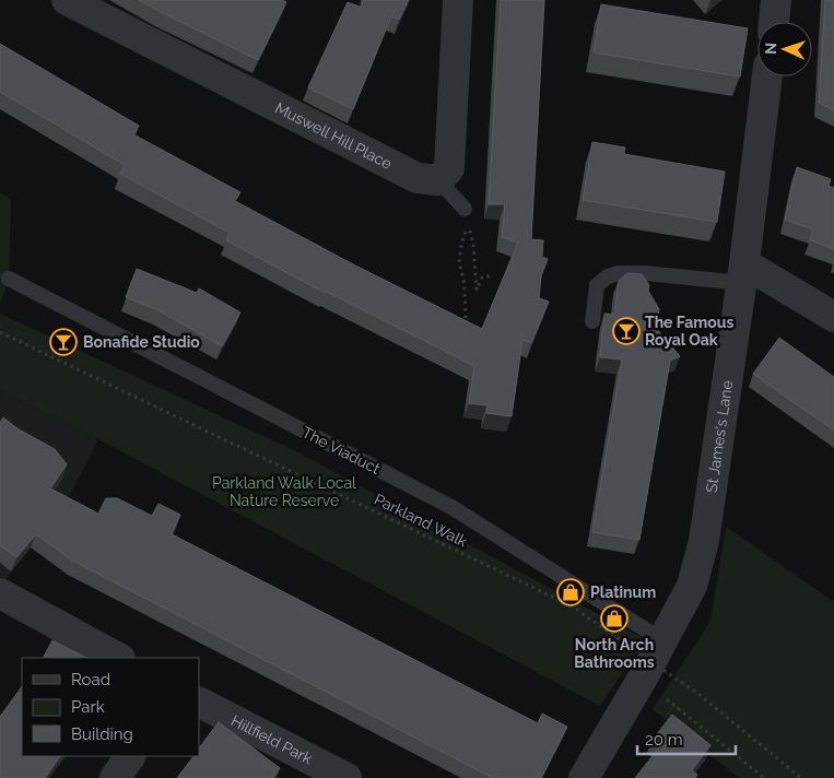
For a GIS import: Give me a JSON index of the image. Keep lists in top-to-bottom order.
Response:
{
  "streets": {
    "street": ["Muswell Hill Place", "St James's Lane", "Hillfield Park"],
    "lane": ["The Viaduct"],
    "path": ["Parkland Walk"]
  },
  "crossings": [
    ["St James's Lane", "The Viaduct"]
  ],
  "parks": ["Parkland Walk Local Nature Reserve"],
  "places": {
    "bar": ["The Famous Royal Oak", "Bonafide Studio"],
    "shop": ["Platinum", "North Arch Bathrooms"]
  },
  "legend": ["Road", "Park", "Building"],
  "scale_bar": "20 m",
  "north": "left"
}
